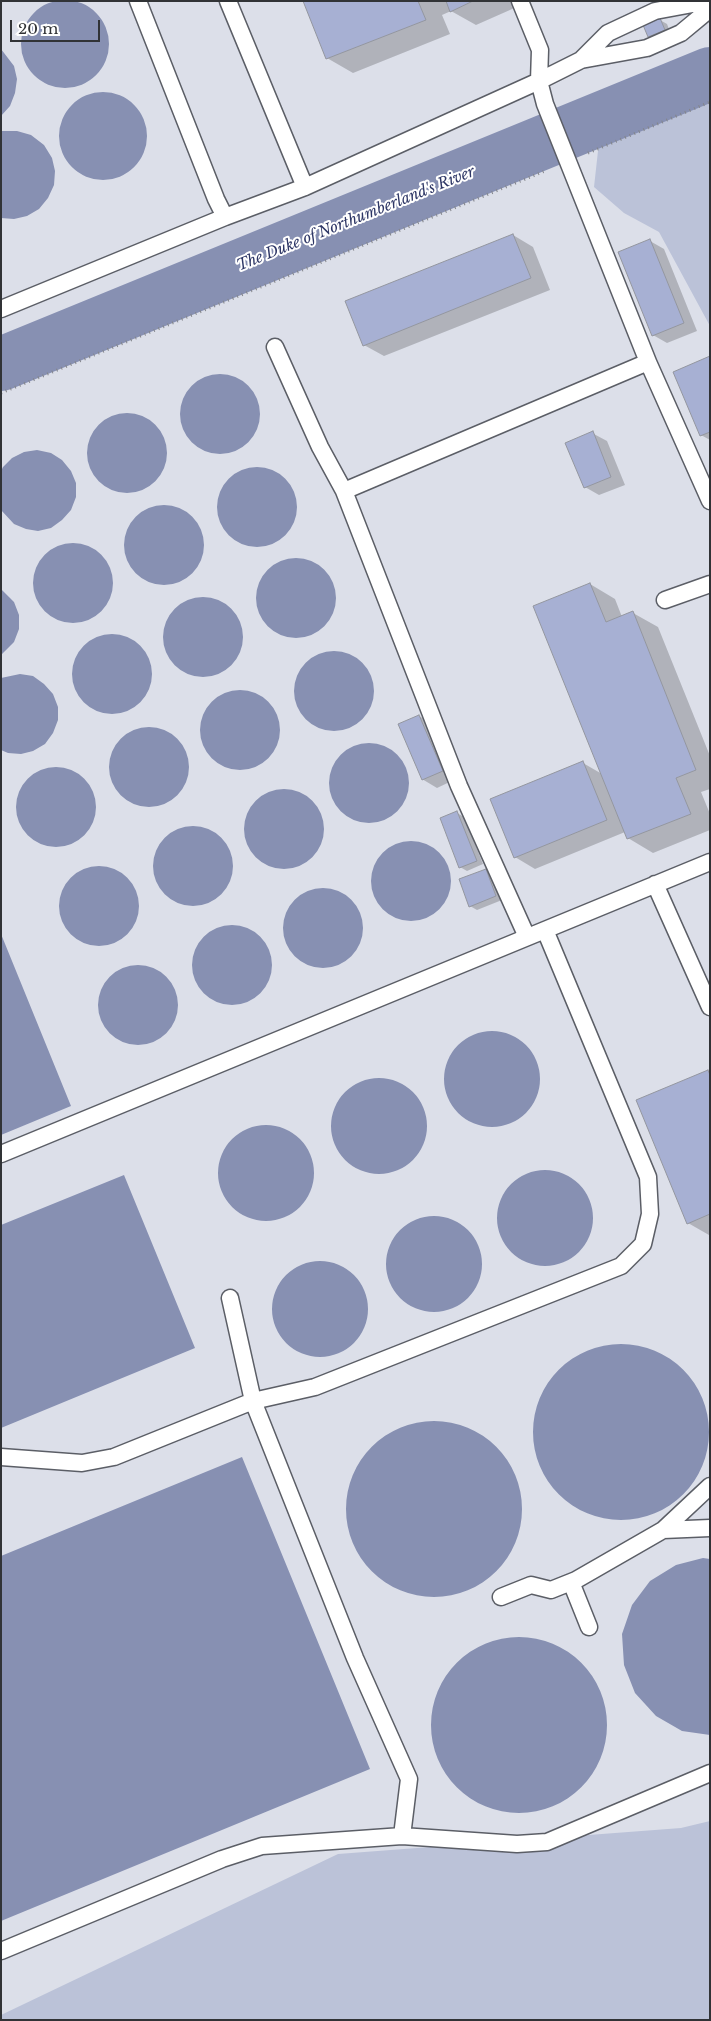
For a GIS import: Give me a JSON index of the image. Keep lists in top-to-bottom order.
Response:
{
  "water": ["The Duke of Northumberland's River"],
  "scale_bar": "20 m"
}
